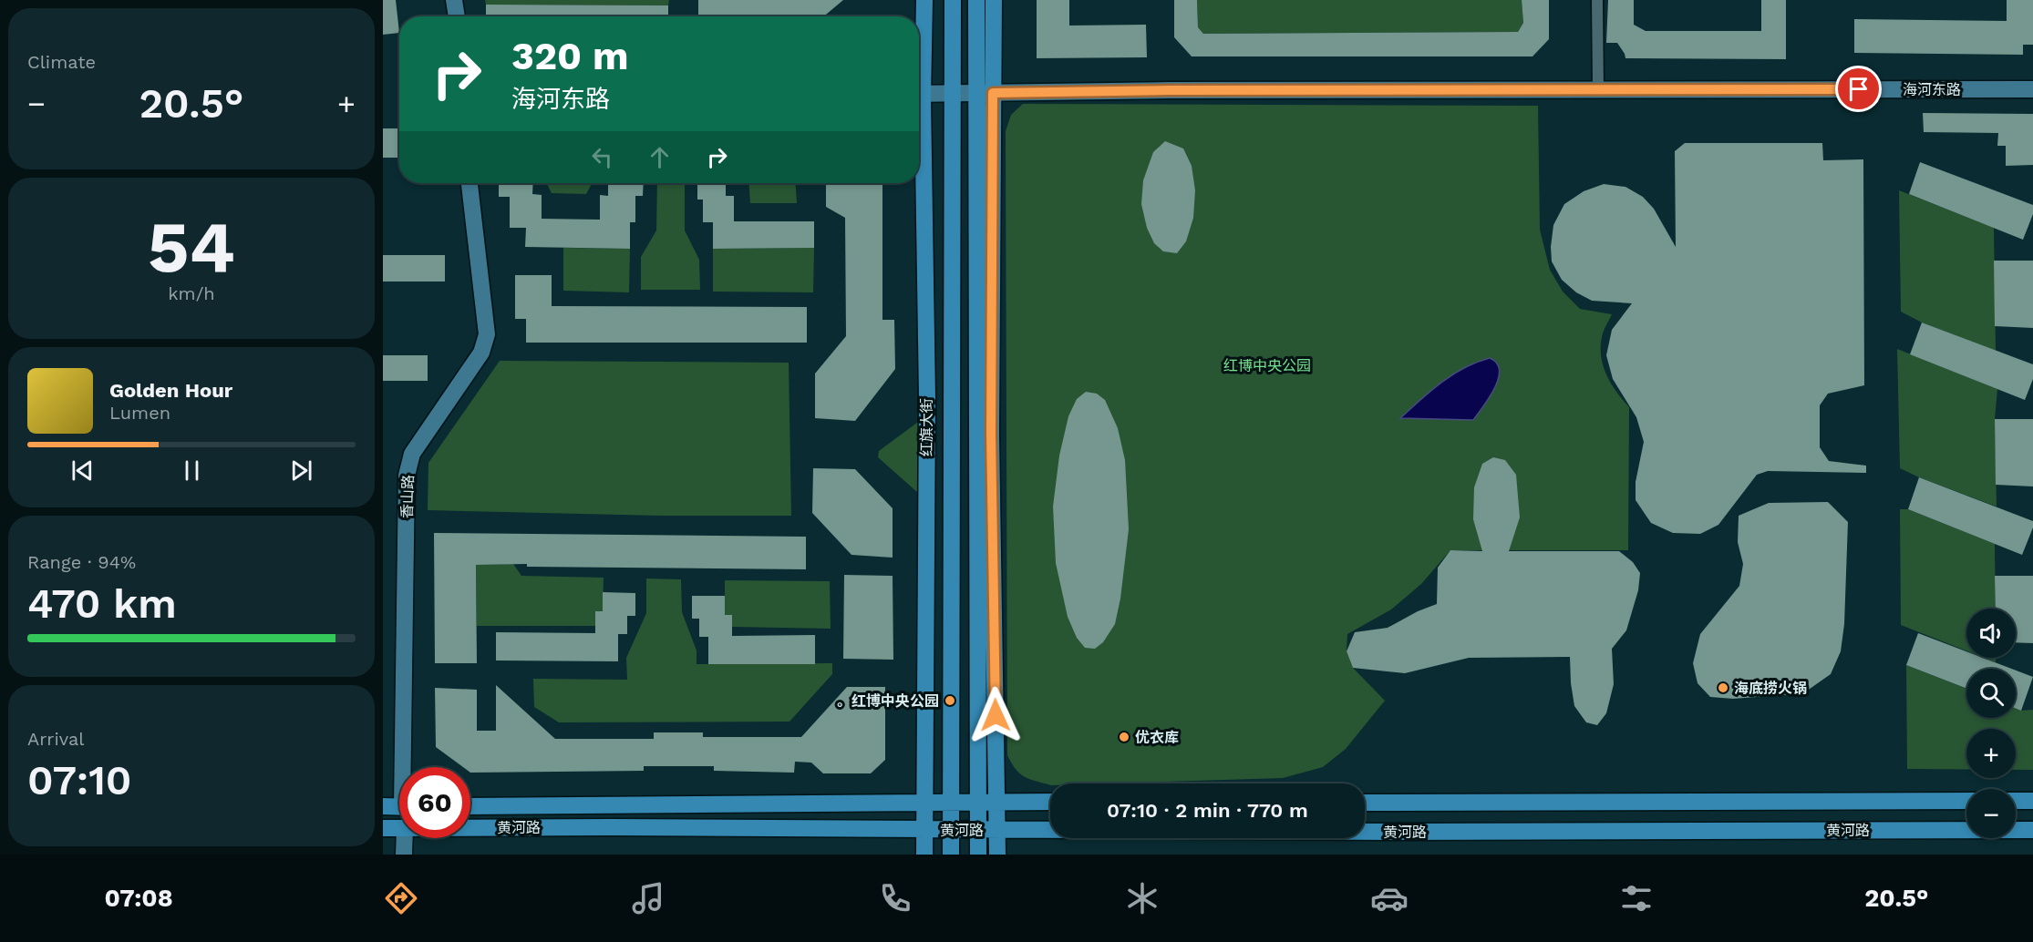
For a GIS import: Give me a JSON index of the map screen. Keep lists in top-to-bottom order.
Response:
{
  "streets": {
    "main road": ["红旗大街", "黄河路"],
    "street": ["海河东路", "香山路"]
  },
  "crossings": [
    ["海河东路", "红旗大街"],
    ["红旗大街", "黄河路"]
  ],
  "parks": ["红博中央公园"],
  "places": ["海底捞火锅", "。红博中央公园", "优衣库"],
  "page": {
    "tile": [
      "Climate",
      ["54", "km/h"],
      ["Range · 94%", "470 km"],
      ["Arrival", "07:10"]
    ],
    "turn": ["320 m", "海河东路"],
    "heat": ["−", "20.5°", "+"],
    "song": ["Golden Hour", "Lumen"],
    "map_buttons": ["+", "−"],
    "limit": "60",
    "trip": "07:10 · 2 min · 770 m",
    "tabs": ["07:08", "20.5°"]
  }
}
